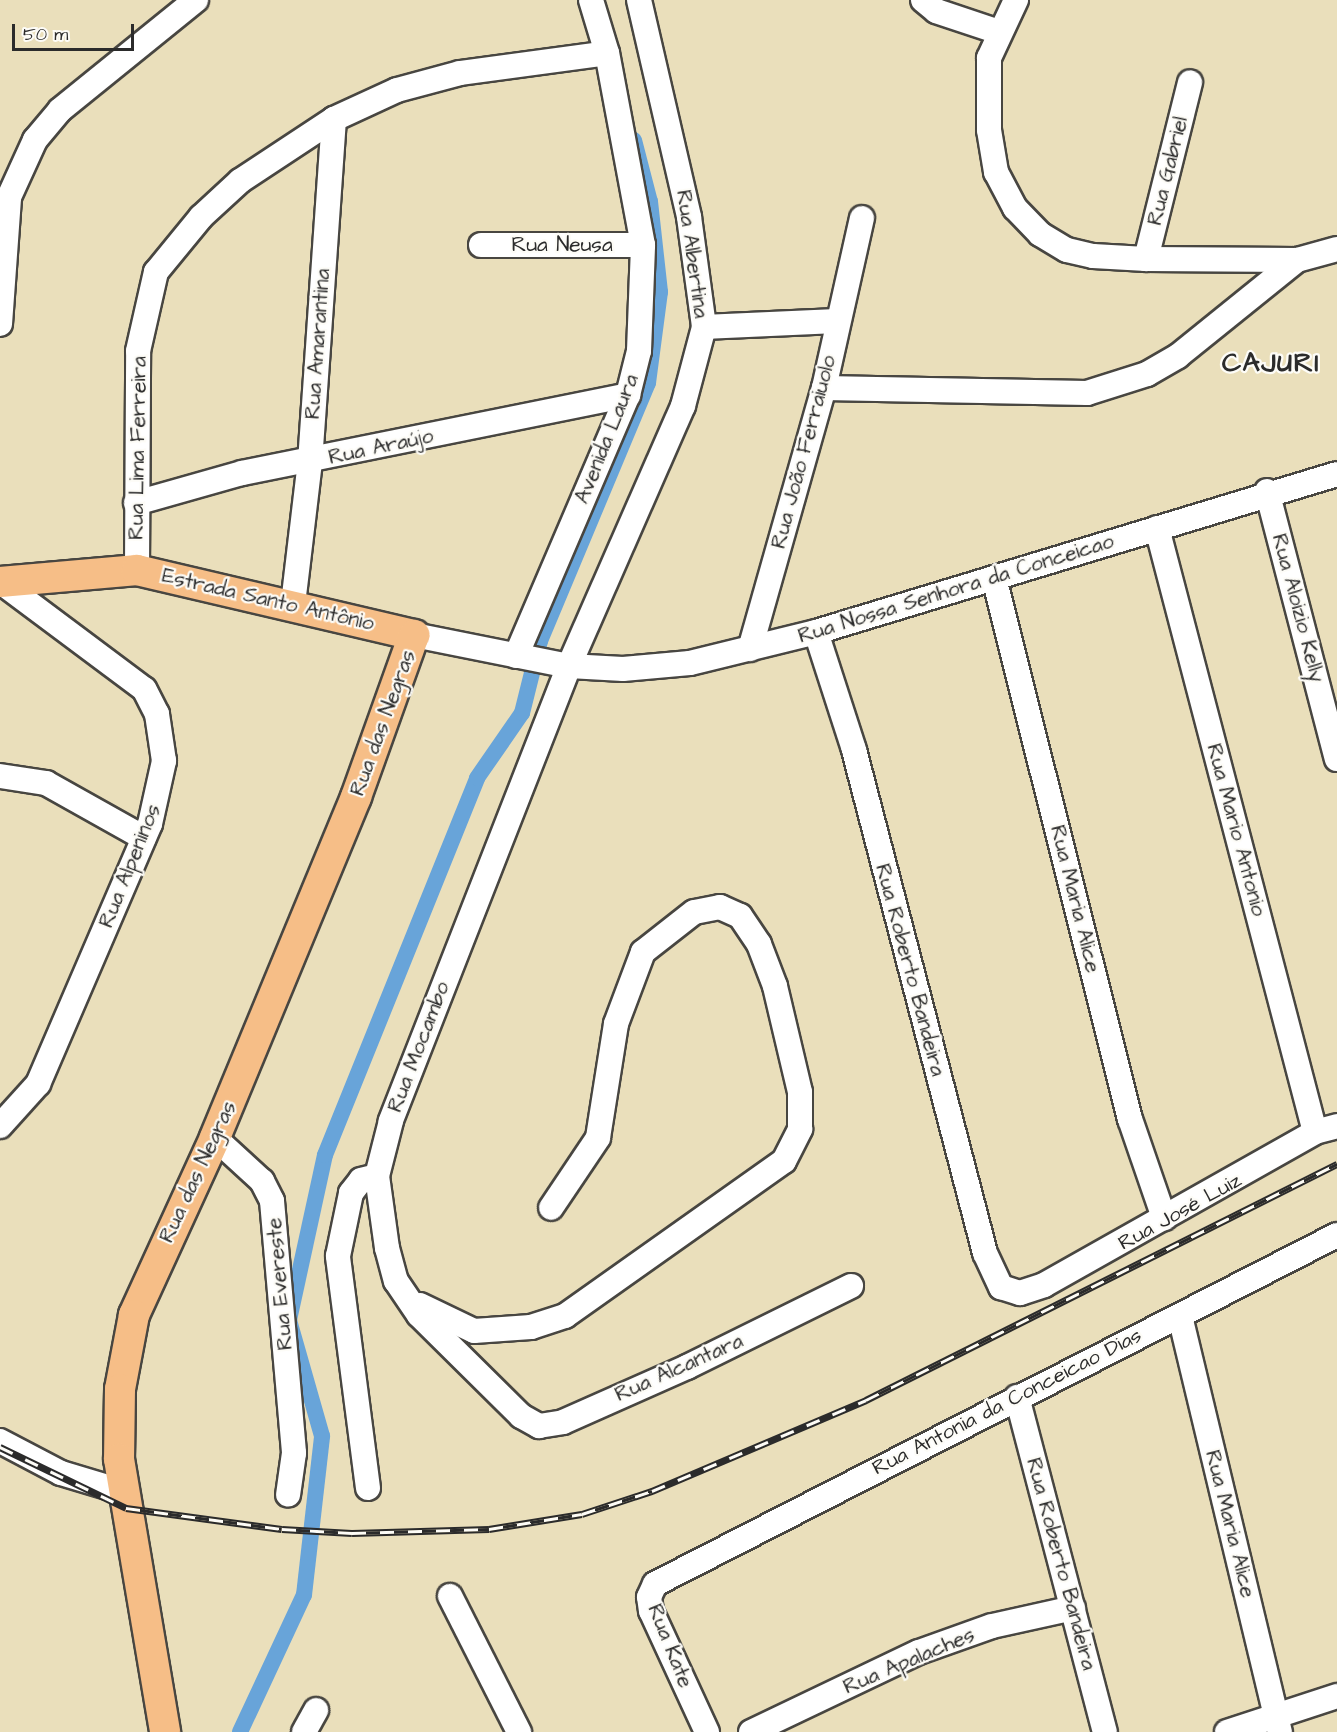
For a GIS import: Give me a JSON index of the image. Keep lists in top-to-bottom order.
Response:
{
  "streets": {
    "main road": ["Estrada Santo Antônio", "Rua das Negras"],
    "street": [
      "Rua Gabriel",
      "Rua Neusa",
      "Rua Albertina",
      "Rua Amarantina",
      "Avenida Laura",
      "Rua Araújo",
      "Rua Lima Ferreira",
      "Rua João Ferraiuolo",
      "Rua Nossa Senhora da Conceicao",
      "Rua Aloizio Kelly",
      "Rua Mario Antonio",
      "Rua Alpeninos",
      "Rua Maria Alice",
      "Rua Roberto Bandeira",
      "Rua Mocambo",
      "Rua José Luiz",
      "Rua Evereste",
      "Rua Alcantara",
      "Rua Antonia da Conceicao Dias",
      "Rua Kate",
      "Rua Apalaches"
    ]
  },
  "crossings": [
    ["Rua Neusa", "Avenida Laura"],
    ["Rua Albertina", "Rua Nossa Senhora da Conceicao"],
    ["Rua Albertina", "Estrada Santo Antônio"],
    ["Rua Albertina", "Rua Mocambo"],
    ["Rua Amarantina", "Rua Araújo"],
    ["Rua Amarantina", "Rua Lima Ferreira"],
    ["Rua Amarantina", "Estrada Santo Antônio"],
    ["Avenida Laura", "Rua Araújo"],
    ["Avenida Laura", "Rua Lima Ferreira"],
    ["Avenida Laura", "Estrada Santo Antônio"],
    ["Rua Araújo", "Rua Lima Ferreira"],
    ["Rua Lima Ferreira", "Estrada Santo Antônio"],
    ["Rua João Ferraiuolo", "Rua Nossa Senhora da Conceicao"],
    ["Rua Nossa Senhora da Conceicao", "Estrada Santo Antônio"],
    ["Rua Nossa Senhora da Conceicao", "Rua Aloizio Kelly"],
    ["Rua Nossa Senhora da Conceicao", "Rua Mario Antonio"],
    ["Rua Nossa Senhora da Conceicao", "Rua Maria Alice"],
    ["Rua Nossa Senhora da Conceicao", "Rua Roberto Bandeira"],
    ["Rua Nossa Senhora da Conceicao", "Rua Mocambo"],
    ["Estrada Santo Antônio", "Rua das Negras"],
    ["Estrada Santo Antônio", "Rua Alpeninos"],
    ["Estrada Santo Antônio", "Rua Mocambo"],
    ["Rua das Negras", "Rua Evereste"],
    ["Rua Mario Antonio", "Rua José Luiz"],
    ["Rua Maria Alice", "Rua José Luiz"],
    ["Rua Maria Alice", "Rua Antonia da Conceicao Dias"],
    ["Rua Roberto Bandeira", "Rua José Luiz"],
    ["Rua Roberto Bandeira", "Rua Antonia da Conceicao Dias"],
    ["Rua Roberto Bandeira", "Rua Apalaches"],
    ["Rua Mocambo", "Rua Alcantara"],
    ["Rua Antonia da Conceicao Dias", "Rua Kate"]
  ],
  "districts": ["CAJURI"],
  "scale_bar": "50 m"
}
